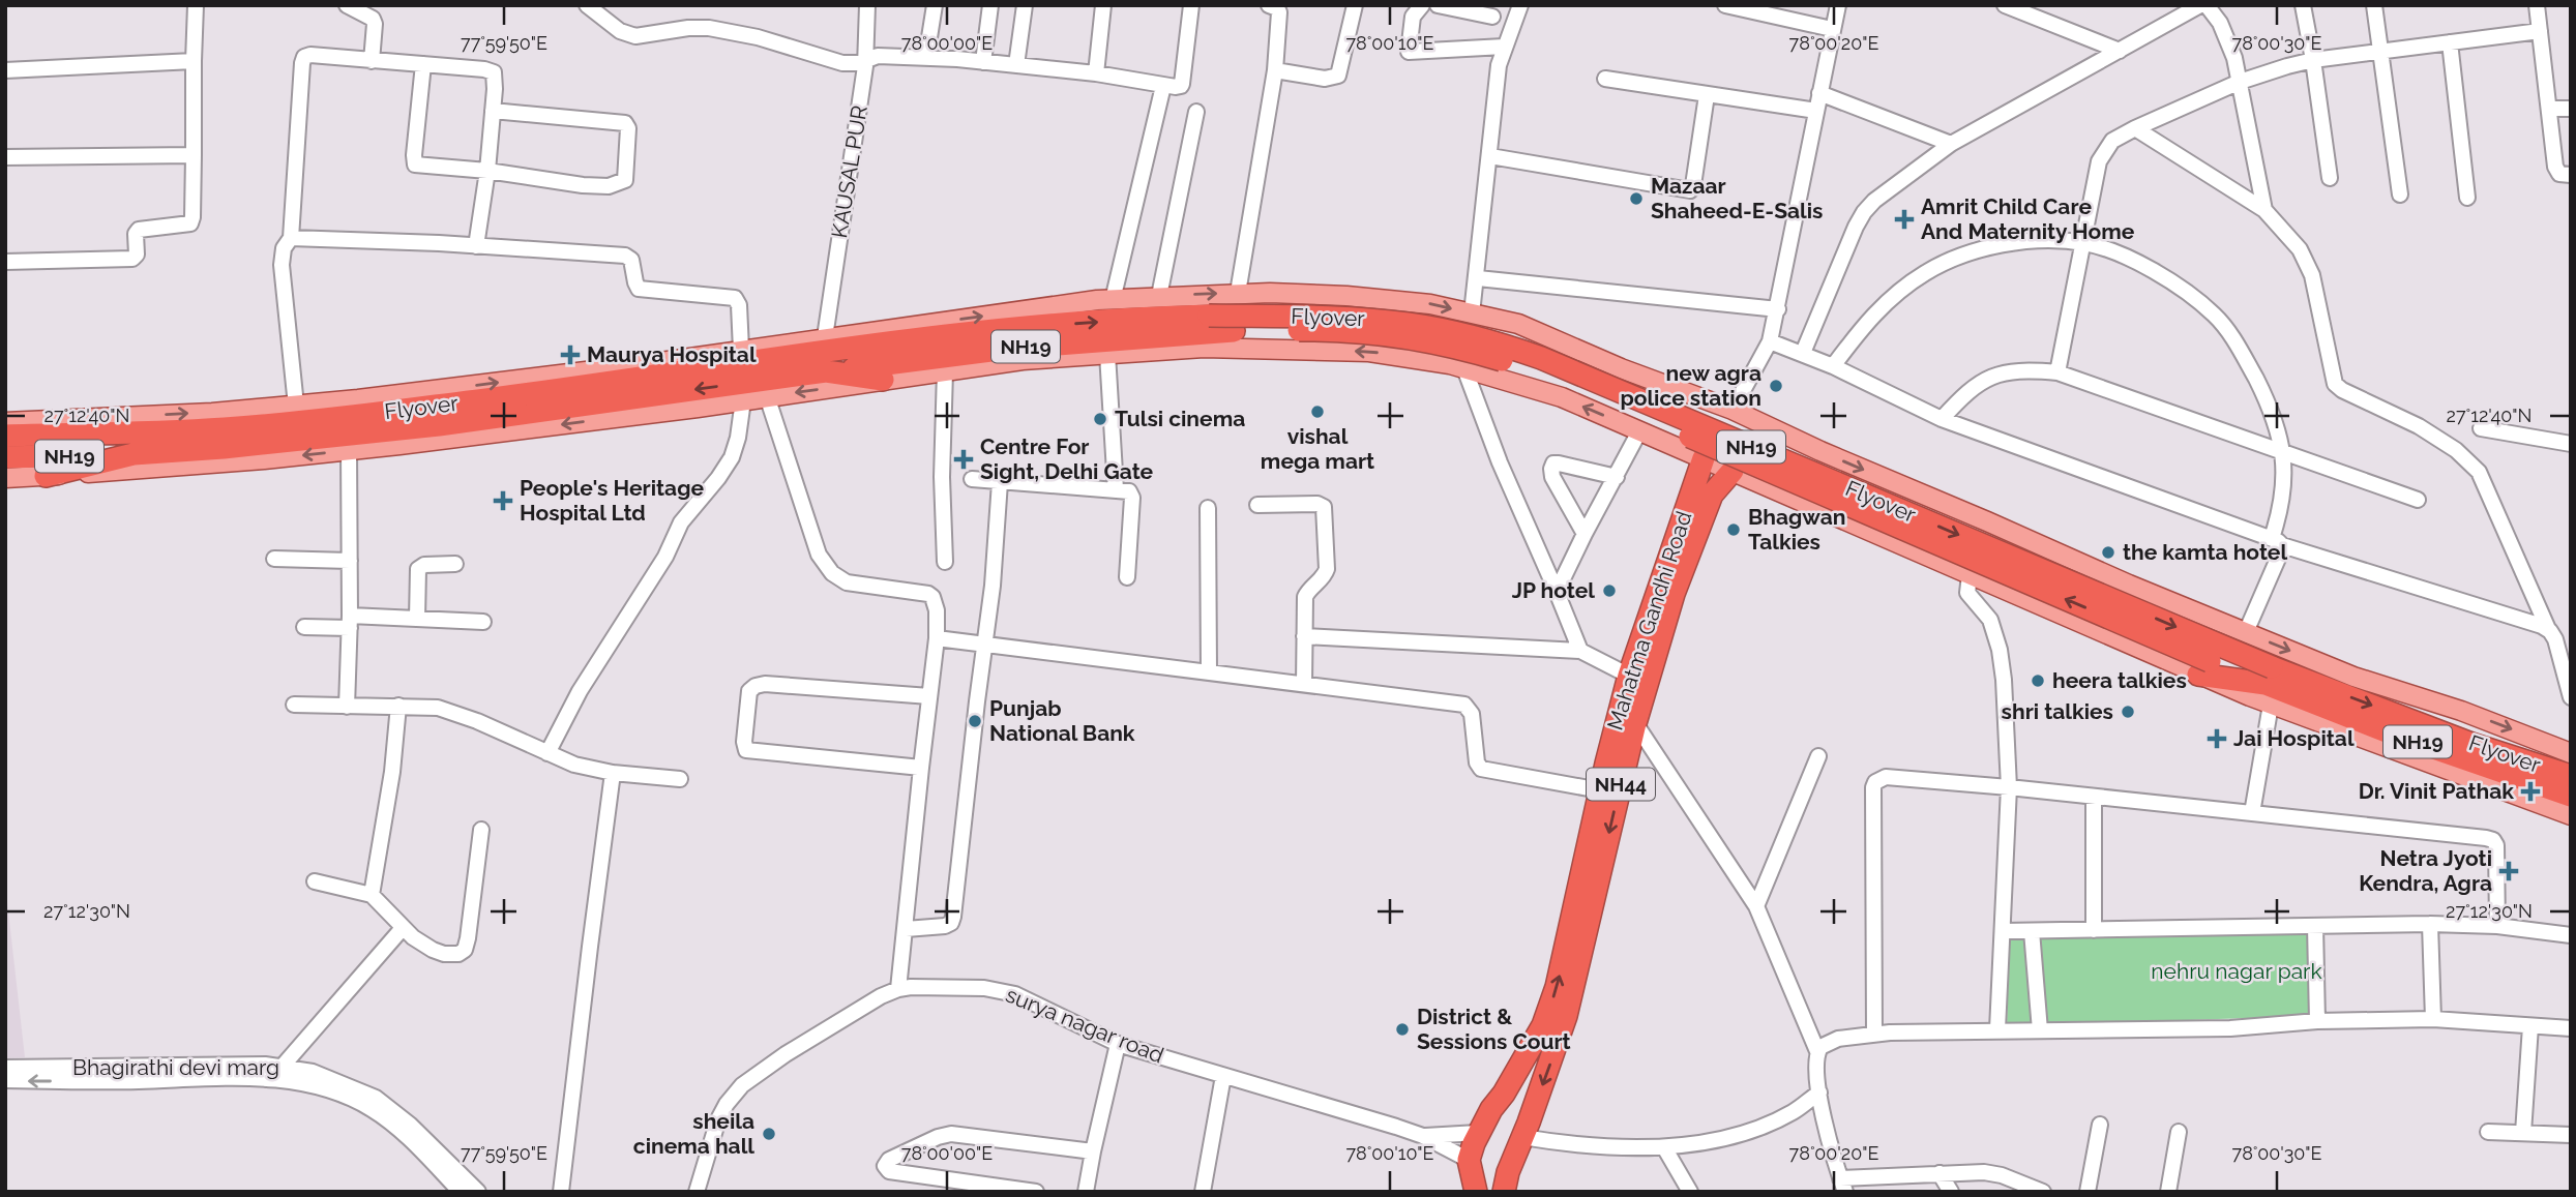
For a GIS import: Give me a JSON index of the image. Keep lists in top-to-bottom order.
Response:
{
  "streets": {
    "highway": [
      "Flyover",
      "NH19",
      "Mahatma Gandhi Road",
      "NH44"
    ],
    "street": ["KAUSAL PUR", "surya nagar road", "Bhagirathi devi marg"]
  },
  "crossings": [
    ["Flyover", "NH19"],
    ["Mahatma Gandhi Road", "NH44"],
    ["Mahatma Gandhi Road", "surya nagar road"],
    ["NH44", "surya nagar road"]
  ],
  "parks": ["nehru nagar park"],
  "places": {
    "other": [
      "Mazaar Shaheed-E-Salis",
      "new agra police station",
      "vishal mega mart",
      "Tulsi cinema",
      "Bhagwan Talkies",
      "the kamta hotel",
      "JP hotel",
      "heera talkies",
      "shri talkies",
      "Punjab National Bank",
      "District & Sessions Court",
      "sheila cinema hall"
    ],
    "health": [
      "Amrit Child Care And Maternity Home",
      "Maurya Hospital",
      "Centre For Sight, Delhi Gate",
      "People's Heritage Hospital Ltd",
      "Jai Hospital",
      "Dr. Vinit Pathak",
      "Netra Jyoti Kendra, Agra"
    ]
  },
  "coordinates": [
    "77°59'50\"E",
    "78°00'00\"E",
    "78°00'10\"E",
    "78°00'20\"E",
    "78°00'30\"E",
    "27°12'40\"N",
    "27°12'30\"N"
  ]
}
